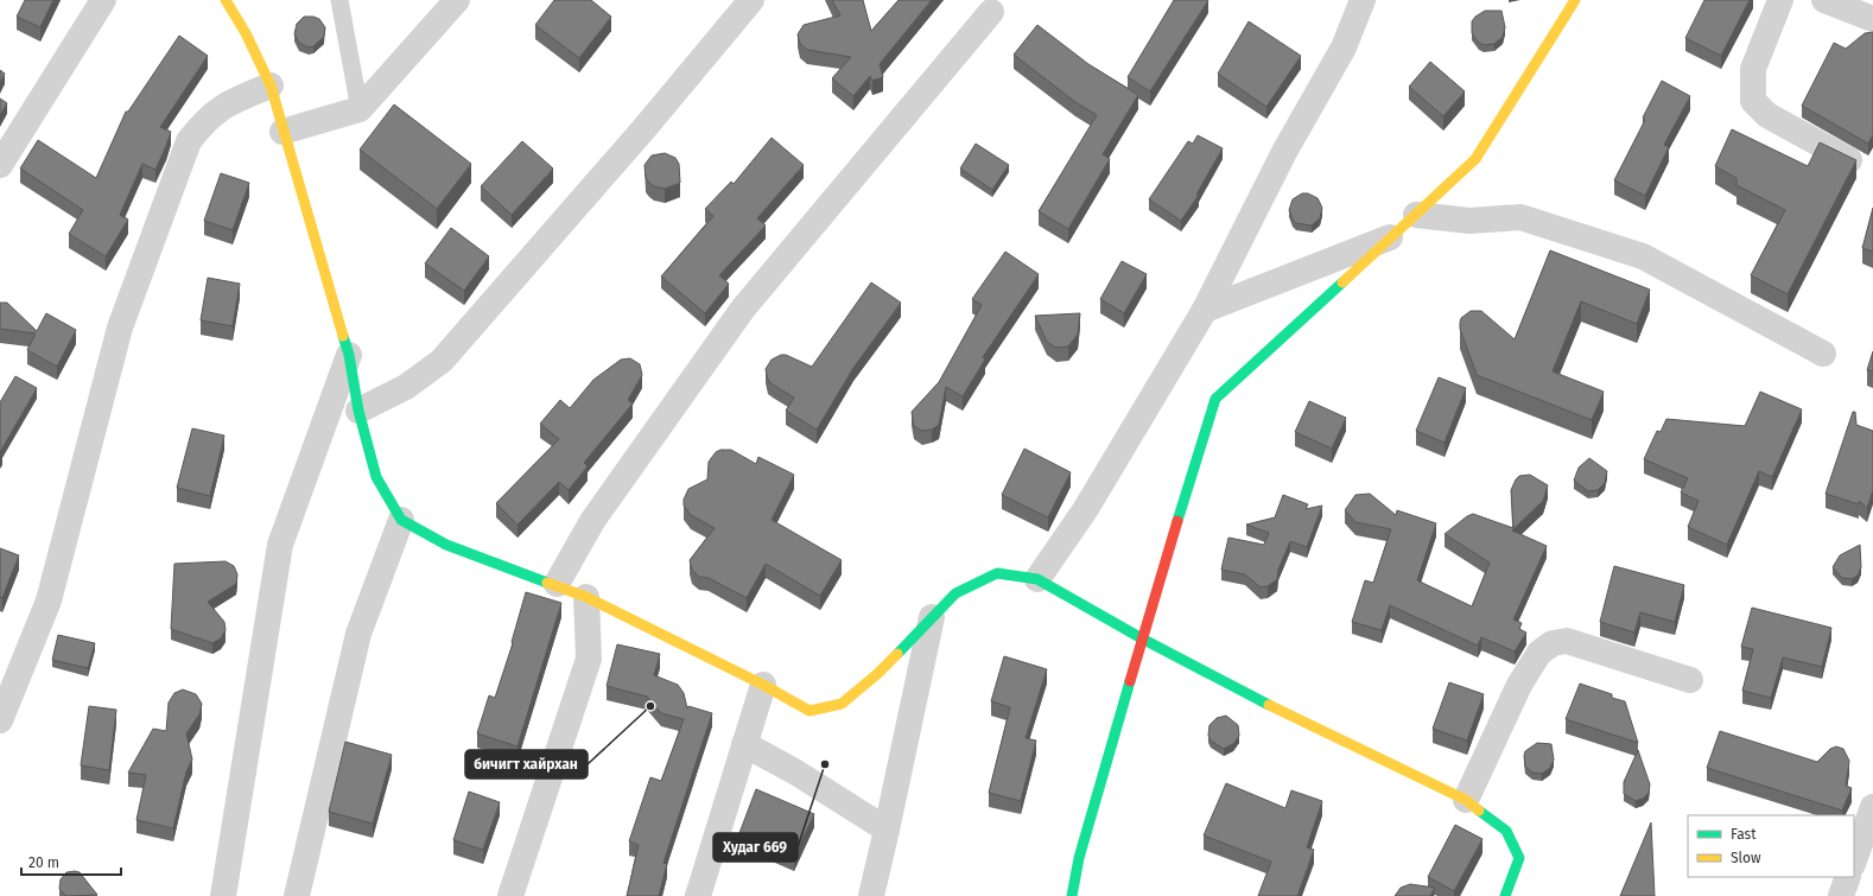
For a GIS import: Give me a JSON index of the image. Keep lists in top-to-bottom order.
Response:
{
  "places": ["бичигт хайрхан", "Худаг 669"],
  "legend": ["Fast", "Slow"],
  "scale_bar": "20 m"
}
